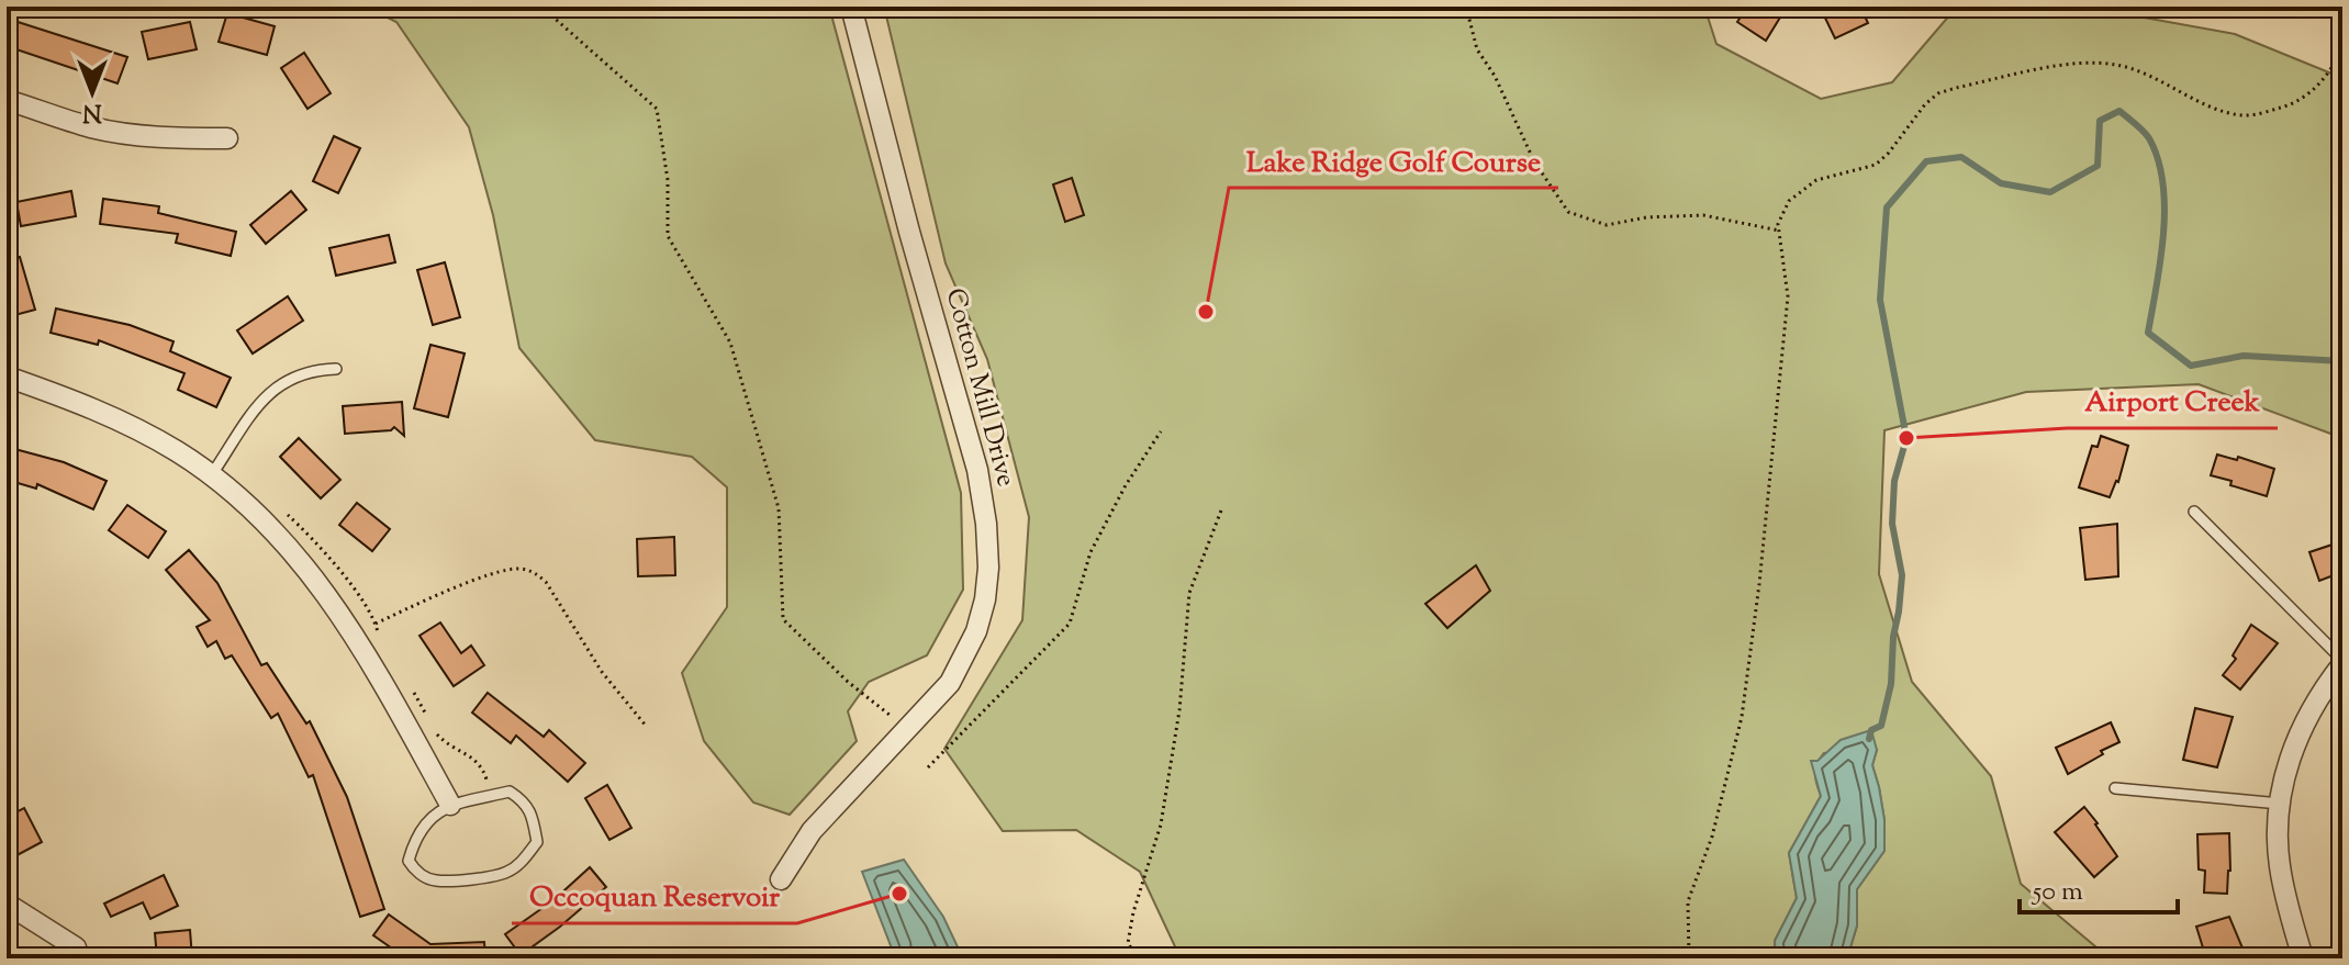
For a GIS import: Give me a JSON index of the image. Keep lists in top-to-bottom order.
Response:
{
  "streets": {
    "street": ["Cotton Mill Drive"]
  },
  "places": ["Lake Ridge Golf Course", "Airport Creek", "Occoquan Reservoir"],
  "scale_bar": "50 m",
  "north": "bottom"
}
